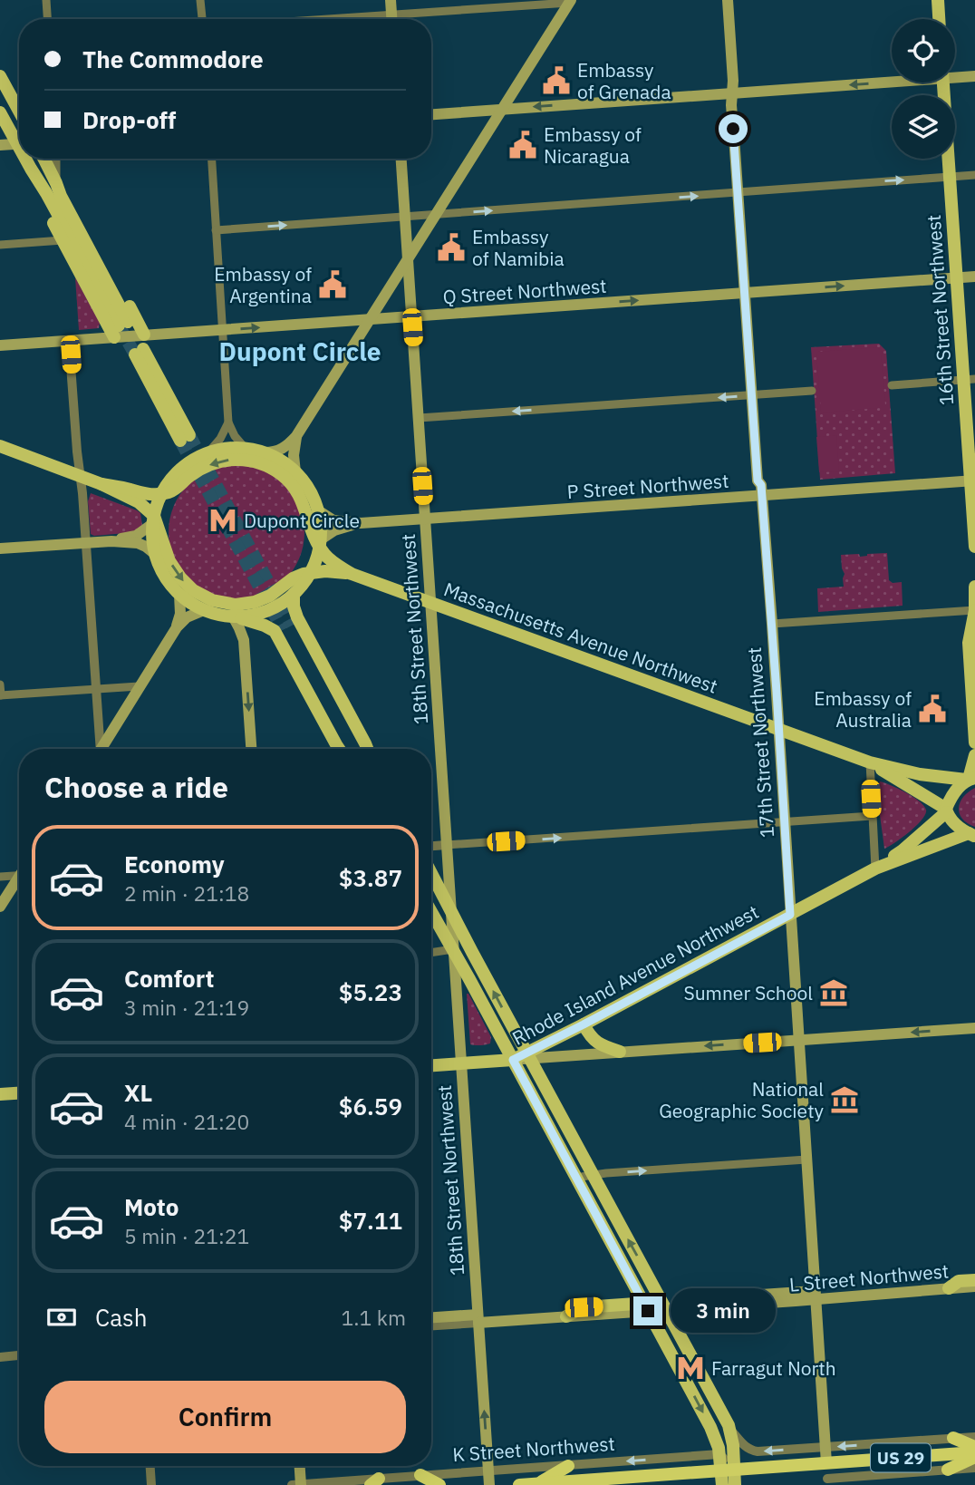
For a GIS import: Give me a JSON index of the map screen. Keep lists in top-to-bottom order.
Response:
{
  "streets": {
    "highway": ["K Street Northwest", "US 29"],
    "main road": [
      "Q Street Northwest",
      "16th Street Northwest",
      "P Street Northwest",
      "18th Street Northwest",
      "Massachusetts Avenue Northwest",
      "17th Street Northwest",
      "Rhode Island Avenue Northwest",
      "L Street Northwest"
    ]
  },
  "crossings": [
    ["Q Street Northwest", "16th Street Northwest"],
    ["Q Street Northwest", "18th Street Northwest"],
    ["Q Street Northwest", "17th Street Northwest"],
    ["16th Street Northwest", "P Street Northwest"],
    ["P Street Northwest", "18th Street Northwest"],
    ["P Street Northwest", "Massachusetts Avenue Northwest"],
    ["P Street Northwest", "17th Street Northwest"],
    ["18th Street Northwest", "Massachusetts Avenue Northwest"],
    ["18th Street Northwest", "Rhode Island Avenue Northwest"],
    ["18th Street Northwest", "K Street Northwest"],
    ["Massachusetts Avenue Northwest", "17th Street Northwest"],
    ["Massachusetts Avenue Northwest", "Rhode Island Avenue Northwest"],
    ["17th Street Northwest", "Rhode Island Avenue Northwest"],
    ["17th Street Northwest", "L Street Northwest"],
    ["17th Street Northwest", "K Street Northwest"]
  ],
  "one_way": ["Q Street Northwest"],
  "districts": ["Dupont Circle"],
  "places": {
    "public building": [
      "Embassy of Grenada",
      "Embassy of Nicaragua",
      "Embassy of Namibia",
      "Embassy of Argentina",
      "Embassy of Australia"
    ],
    "metro station": ["Dupont Circle", "Farragut North"],
    "museum": ["Sumner School", "National Geographic Society"]
  },
  "page": {
    "banner": ["The Commodore", "Drop-off"],
    "heading": "Choose a ride",
    "list": [
      {
        "name": "Economy",
        "note": "2 min · 21:18",
        "value": "$3.87"
      },
      {
        "name": "Comfort",
        "note": "3 min · 21:19",
        "value": "$5.23"
      },
      {
        "name": "XL",
        "note": "4 min · 21:20",
        "value": "$6.59"
      },
      {
        "name": "Moto",
        "note": "5 min · 21:21",
        "value": "$7.11"
      }
    ],
    "pay": ["Cash", "1.1 km"],
    "bubble": "3 min",
    "buttons": "Confirm"
  }
}
